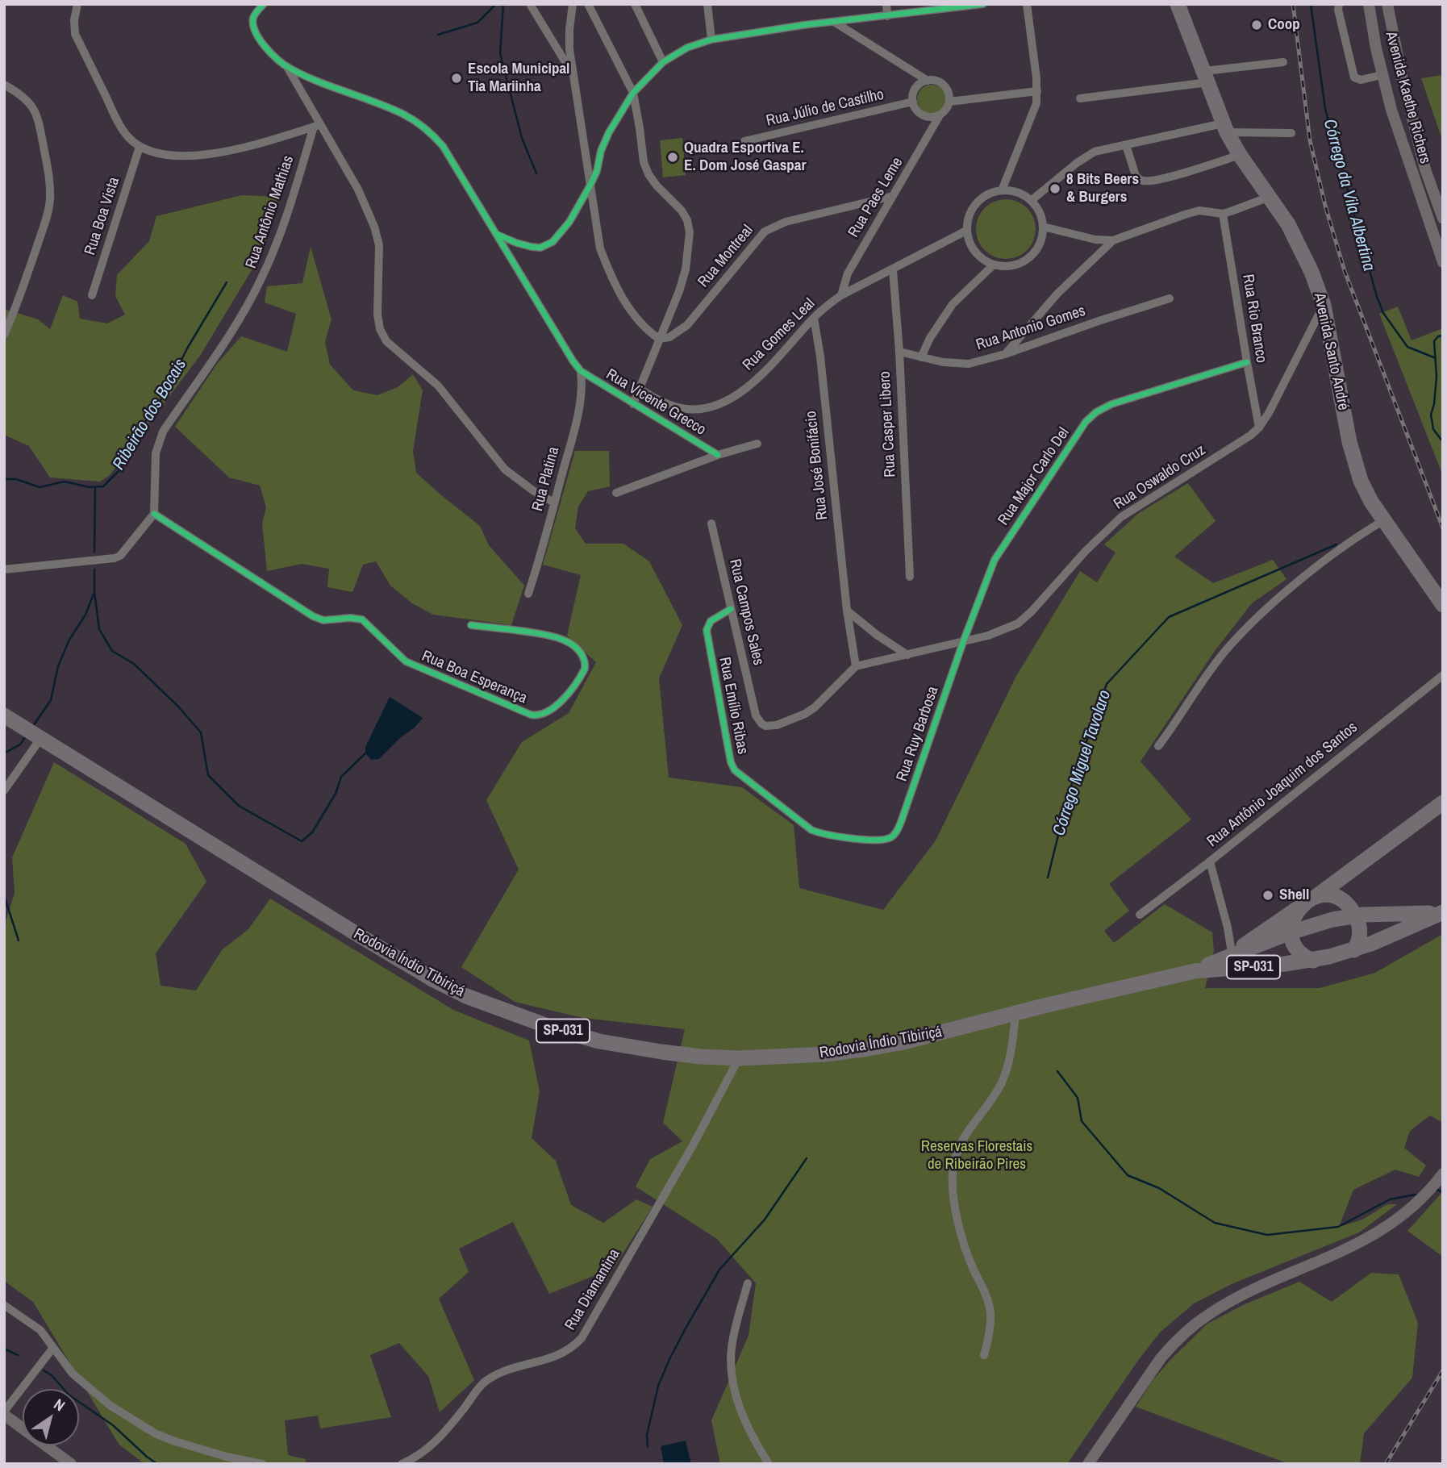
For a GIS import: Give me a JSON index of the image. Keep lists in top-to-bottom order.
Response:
{
  "streets": {
    "highway": ["Avenida Santo André", "Rodovia Índio Tibiriçá", "SP-031"],
    "main road": ["Avenida Kaethe Richers"],
    "street": [
      "Rua Júlio de Castilho",
      "Rua Paes Leme",
      "Rua Antônio Mathias",
      "Rua Boa Vista",
      "Rua Montreal",
      "Rua Rio Branco",
      "Rua Antonio Gomes",
      "Rua Gomes Leal",
      "Rua Vicente Grecco",
      "Rua Casper Libero",
      "Rua José Bonifácio",
      "Rua Major Carlo Del",
      "Rua Oswaldo Cruz",
      "Rua Platina",
      "Rua Campos Sales",
      "Rua Boa Esperança",
      "Rua Emílio Ribas",
      "Rua Ruy Barbosa",
      "Rua Antônio Joaquim dos Santos",
      "Rua Diamantina"
    ]
  },
  "crossings": [
    ["Rua Júlio de Castilho", "Rua Paes Leme"],
    ["Rua Paes Leme", "Rua Montreal"],
    ["Rua Paes Leme", "Rua Gomes Leal"],
    ["Rua Antônio Mathias", "Rua Boa Esperança"],
    ["Rua Rio Branco", "Rua Major Carlo Del"],
    ["Rua Rio Branco", "Rua Oswaldo Cruz"],
    ["Rua Antonio Gomes", "Rua Casper Libero"],
    ["Rua Gomes Leal", "Rua Casper Libero"],
    ["Rua Gomes Leal", "Rua José Bonifácio"],
    ["Avenida Santo André", "Rua Oswaldo Cruz"],
    ["Rua Vicente Grecco", "Rua Platina"],
    ["Rua José Bonifácio", "Rua Oswaldo Cruz"],
    ["Rua José Bonifácio", "Rua Campos Sales"],
    ["Rua Major Carlo Del", "Rua Oswaldo Cruz"],
    ["Rua Major Carlo Del", "Rua Ruy Barbosa"],
    ["Rua Oswaldo Cruz", "Rua Campos Sales"],
    ["Rua Oswaldo Cruz", "Rua Ruy Barbosa"],
    ["Rua Campos Sales", "Rua Emílio Ribas"],
    ["Rua Emílio Ribas", "Rua Ruy Barbosa"],
    ["Rodovia Índio Tibiriçá", "Rua Diamantina"]
  ],
  "water": ["Córrego da Vila Albertina", "Ribeirão dos Bocais", "Córrego Miguel Tavolaro"],
  "parks": ["Reservas Florestais de Ribeirão Pires"],
  "places": [
    "Coop",
    "Escola Municipal Tia Mariinha",
    "Quadra Esportiva E. E. Dom José Gaspar",
    "8 Bits Beers & Burgers",
    "Shell"
  ],
  "north": "top right"
}
